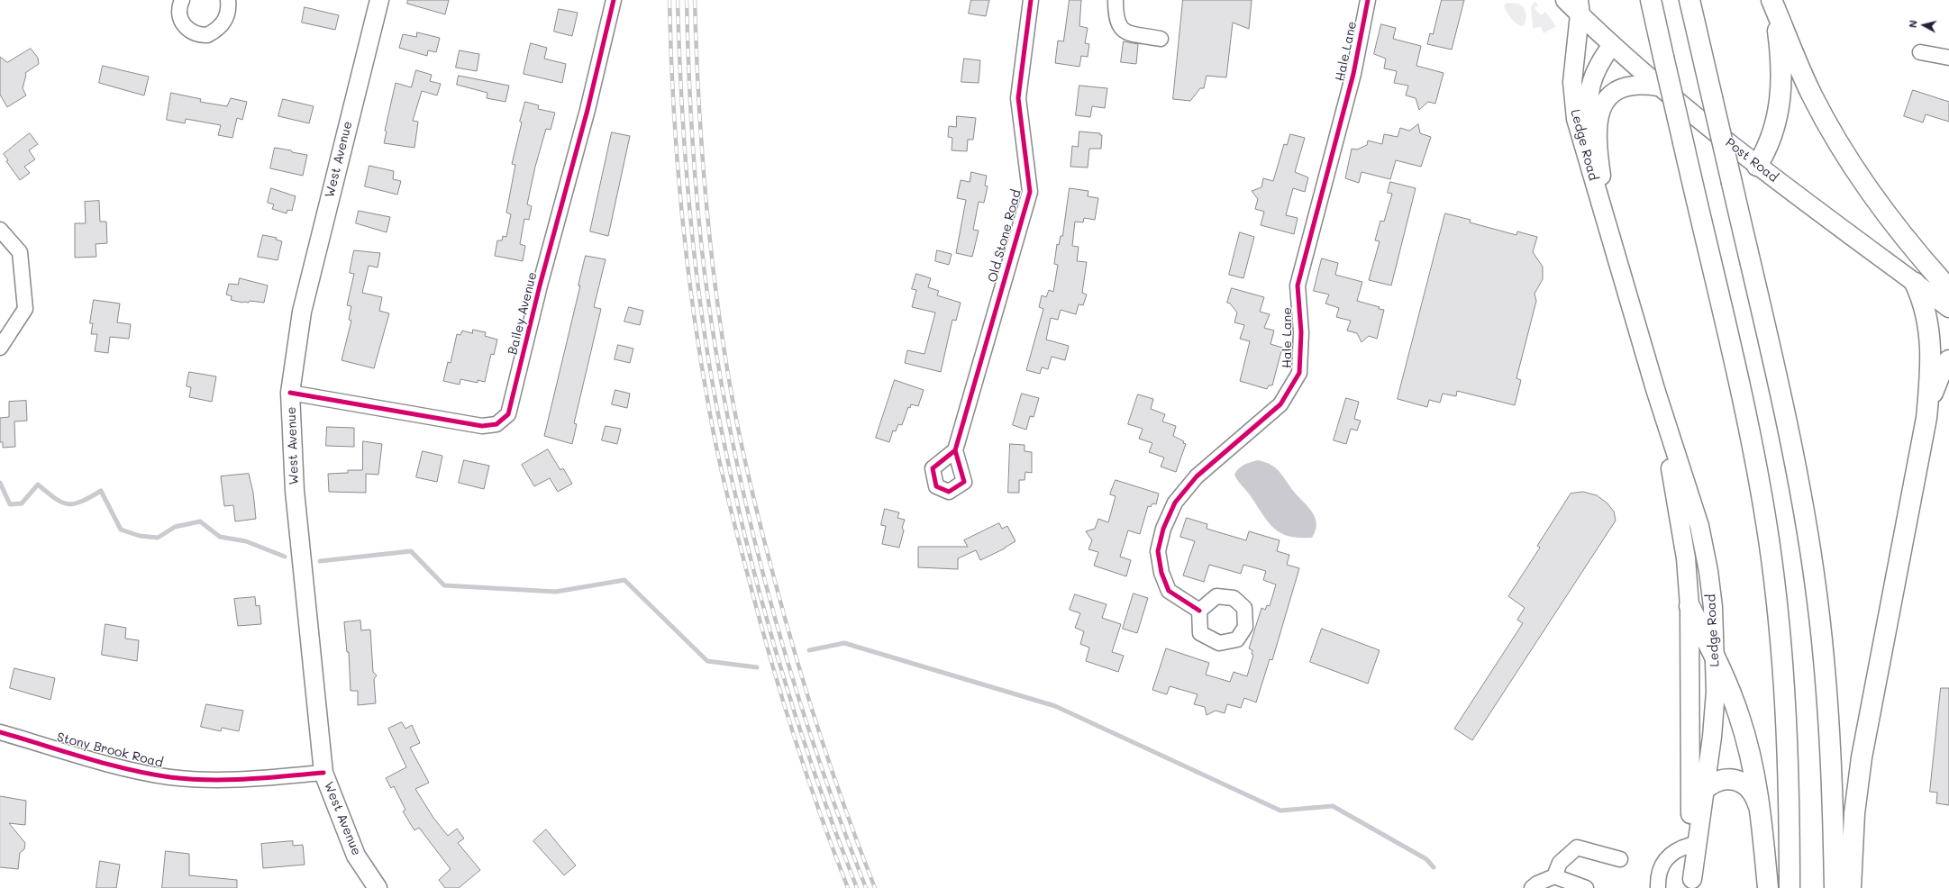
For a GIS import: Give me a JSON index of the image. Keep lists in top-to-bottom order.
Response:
{
  "streets": {
    "main road": ["Ledge Road", "West Avenue", "Post Road"],
    "street": [
      "Hale Lane",
      "Old Stone Road",
      "Bailey Avenue",
      "Stony Brook Road"
    ]
  },
  "crossings": [
    ["Ledge Road", "Post Road"],
    ["West Avenue", "Bailey Avenue"],
    ["West Avenue", "Stony Brook Road"]
  ],
  "north": "left"
}
